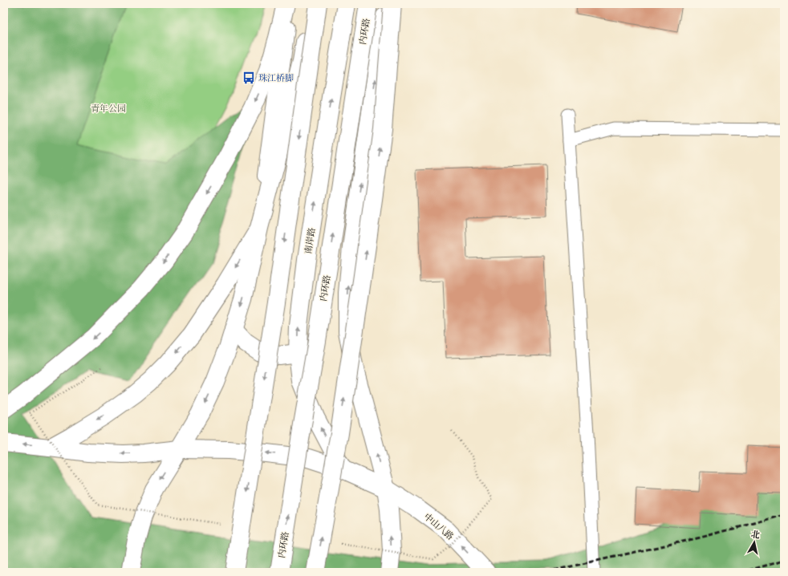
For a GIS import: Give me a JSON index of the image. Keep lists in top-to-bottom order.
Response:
{
  "streets": {
    "main road": ["内环路", "南岸路", "中山八路"]
  },
  "crossings": [
    ["南岸路", "中山八路"]
  ],
  "one_way": ["中山八路"],
  "parks": ["青年公园"],
  "places": {
    "bus stop": ["珠江桥脚"]
  },
  "north": "top"
}
